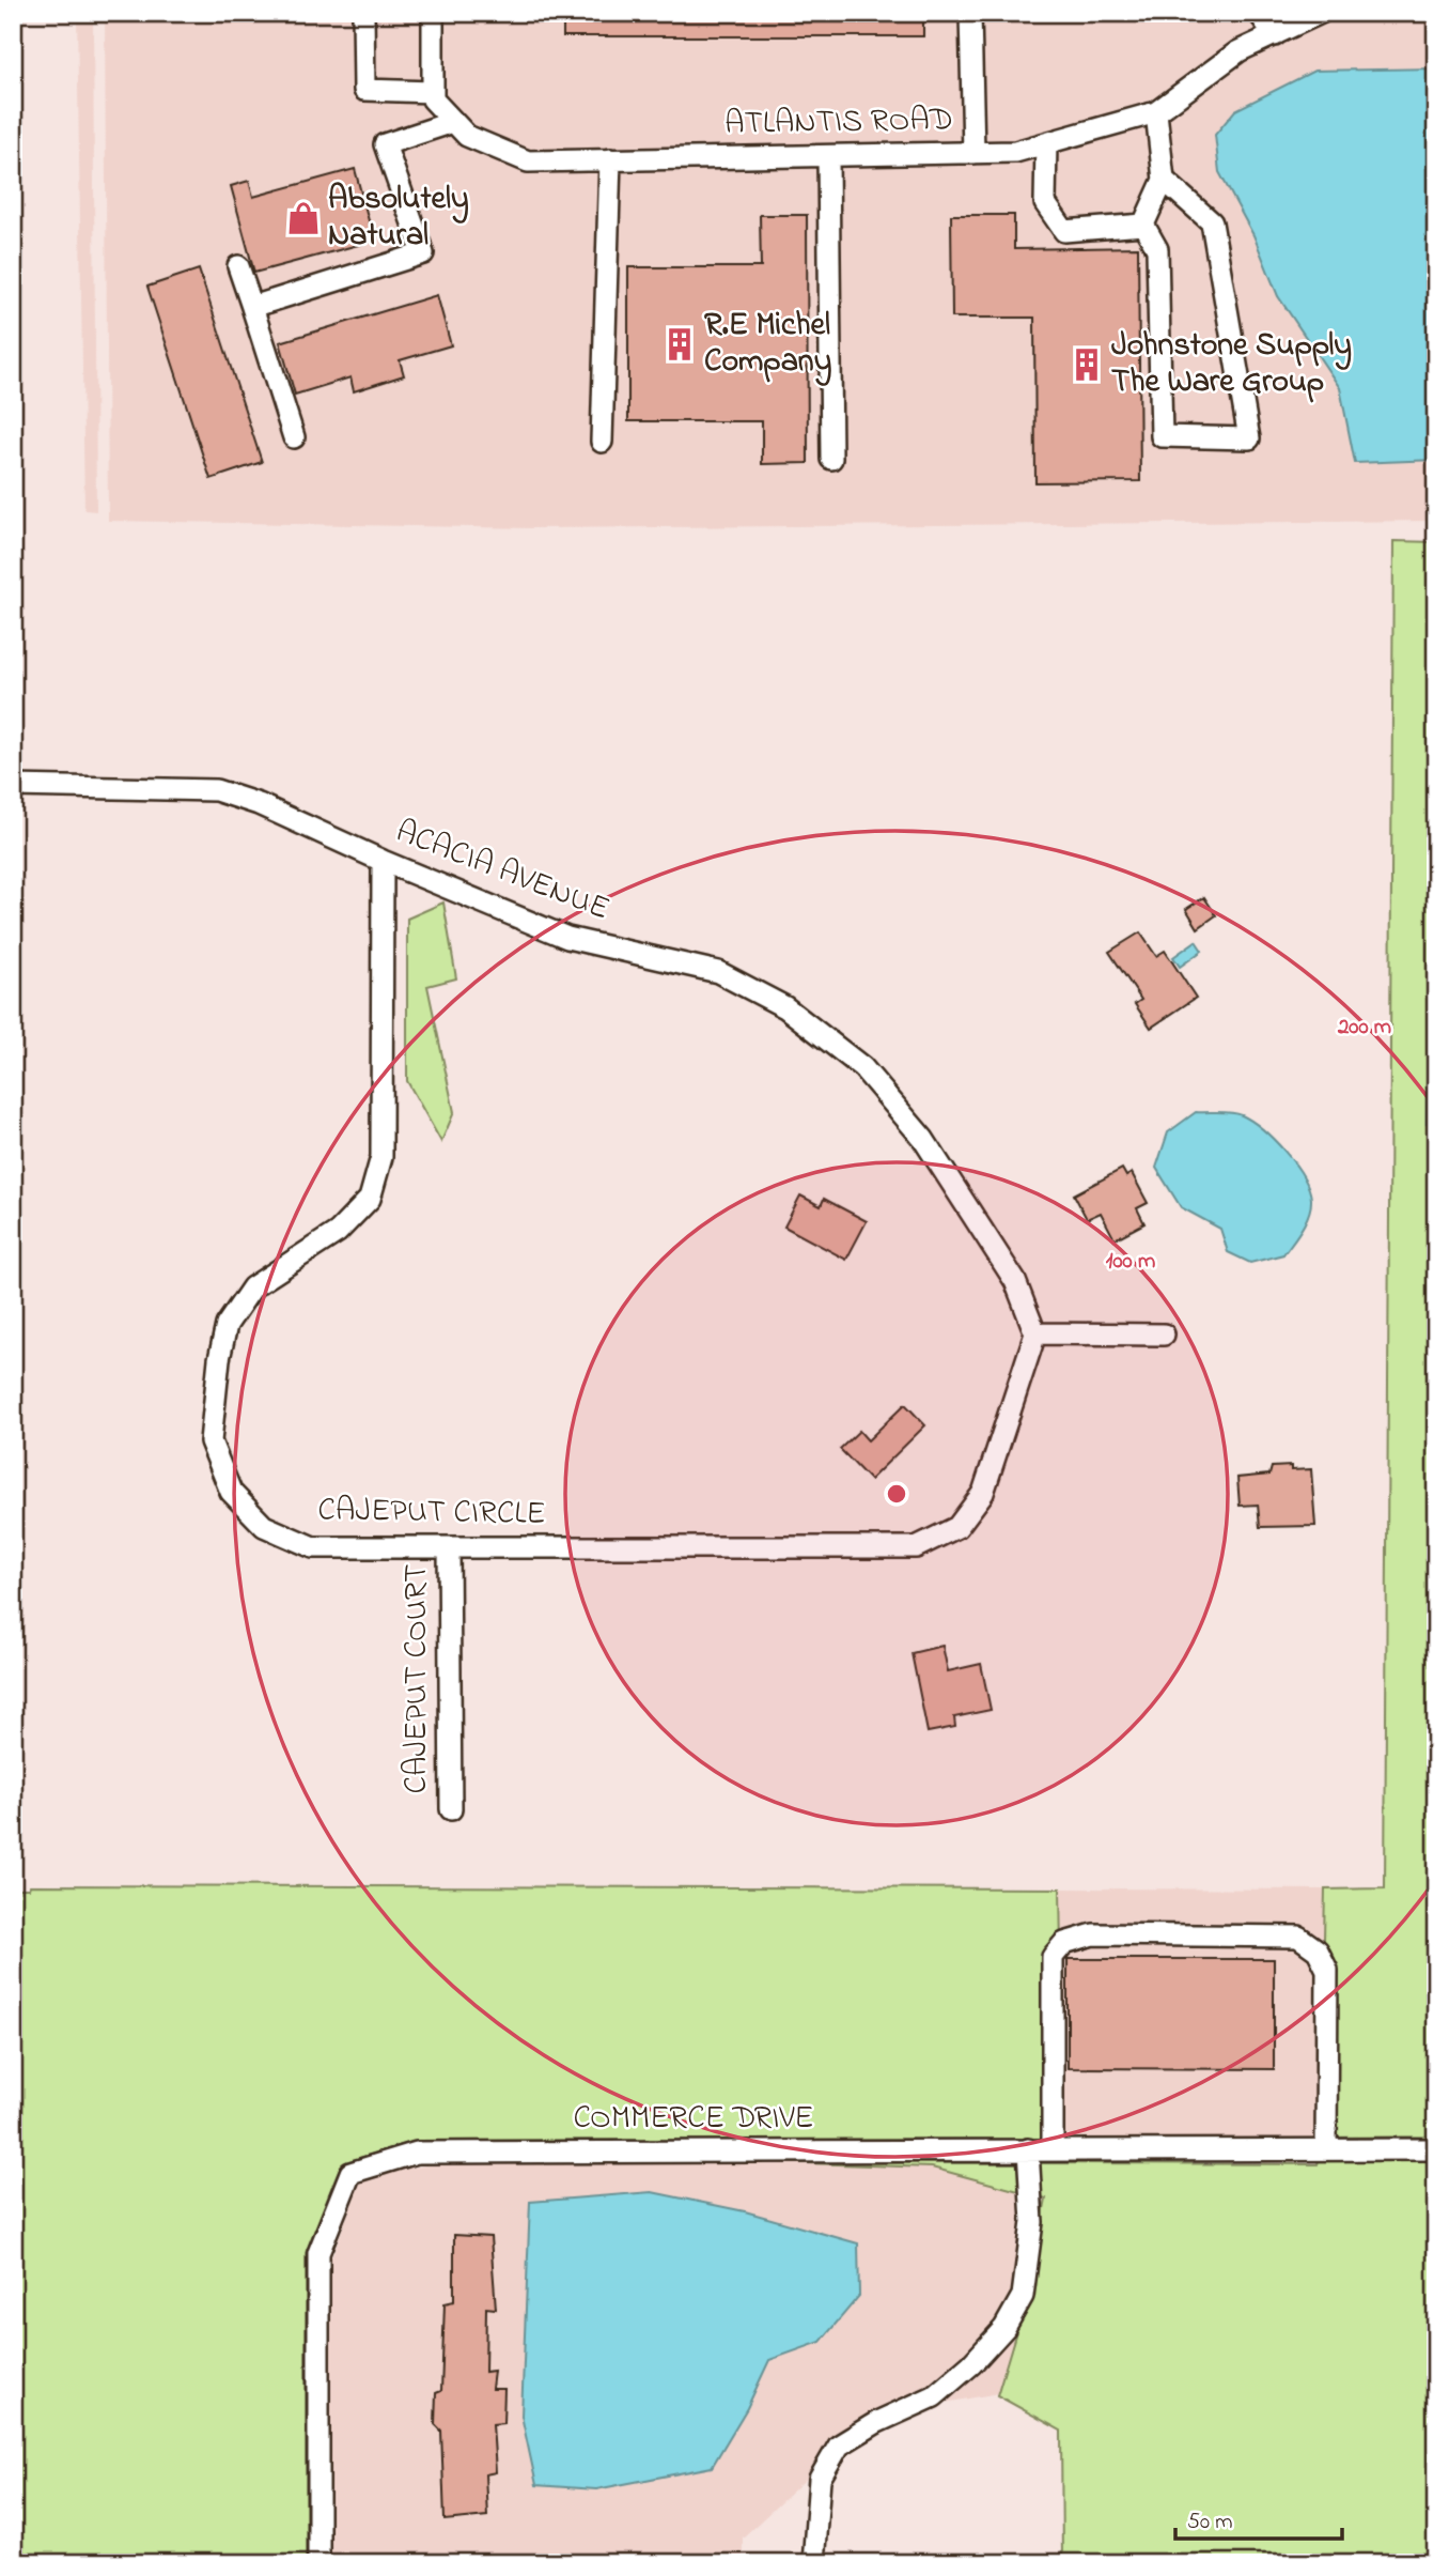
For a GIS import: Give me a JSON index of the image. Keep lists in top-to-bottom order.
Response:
{
  "streets": {
    "street": [
      "ATLANTIS ROAD",
      "ACACIA AVENUE",
      "CAJEPUT CIRCLE",
      "CAJEPUT COURT",
      "COMMERCE DRIVE"
    ]
  },
  "crossings": [
    ["ACACIA AVENUE", "CAJEPUT CIRCLE"],
    ["CAJEPUT CIRCLE", "CAJEPUT COURT"]
  ],
  "places": {
    "shop": ["Absolutely Natural"],
    "building": ["R.E Michel Company", "Johnstone Supply The Ware Group"]
  },
  "scale_bar": "50 m",
  "rings": ["200 m", "100 m"]
}
